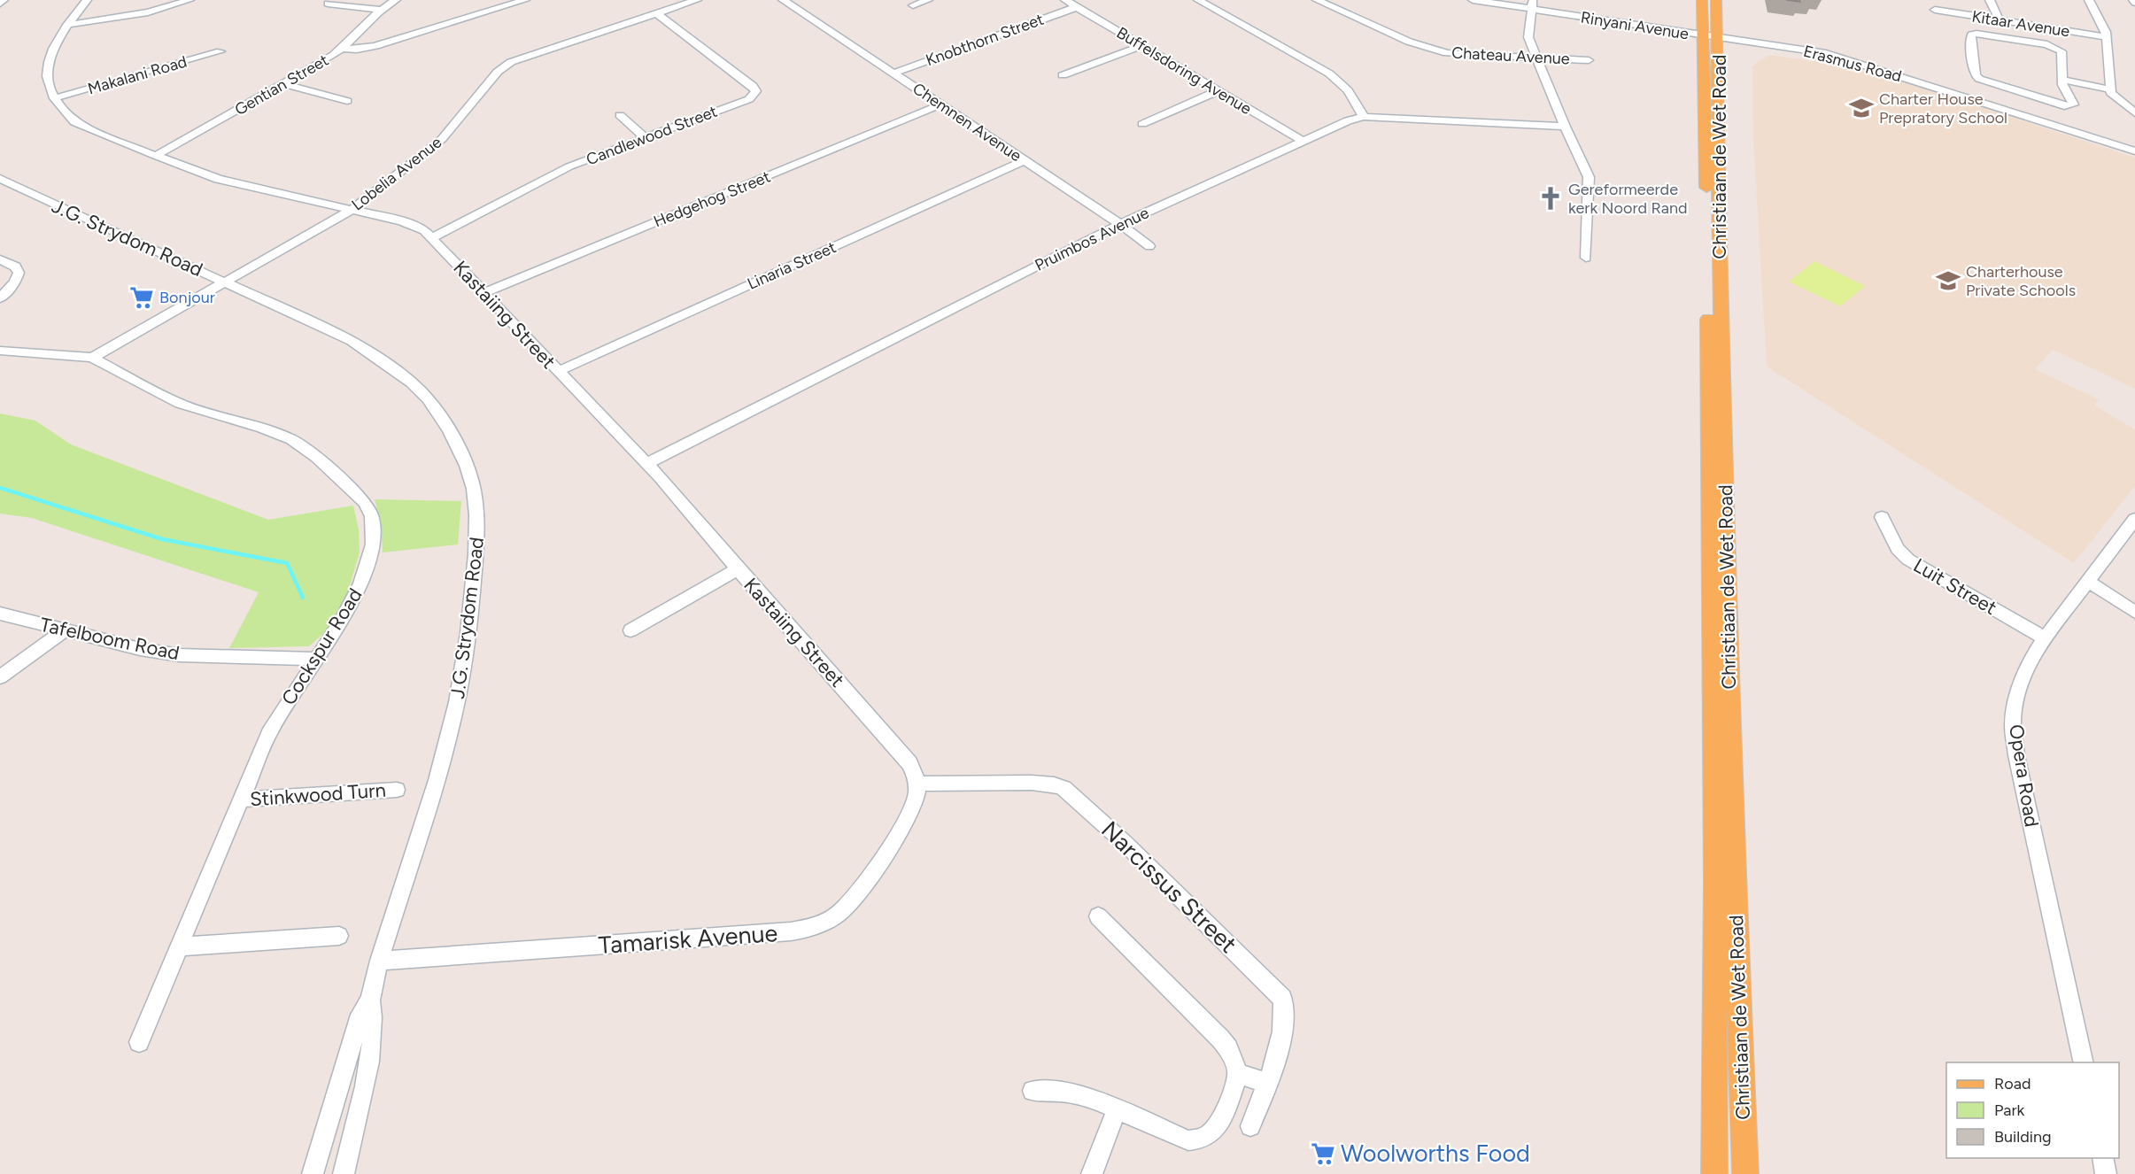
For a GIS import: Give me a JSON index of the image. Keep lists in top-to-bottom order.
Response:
{
  "streets": {
    "main road": ["Christiaan de Wet Road"],
    "street": [
      "Kitaar Avenue",
      "Rinyani Avenue",
      "Knobthorn Street",
      "Chateau Avenue",
      "Erasmus Road",
      "Buffelsdoring Avenue",
      "Makalani Road",
      "Gentian Street",
      "Chemnen Avenue",
      "Candlewood Street",
      "Lobelia Avenue",
      "Hedgehog Street",
      "J.G. Strydom Road",
      "Pruimbos Avenue",
      "Linaria Street",
      "Kastaiing Street",
      "Luit Street",
      "Tafelboom Road",
      "Cockspur Road",
      "Opera Road",
      "Stinkwood Turn",
      "Narcissus Street",
      "Tamarisk Avenue"
    ]
  },
  "crossings": [
    ["Rinyani Avenue", "Erasmus Road"],
    ["Rinyani Avenue", "Christiaan de Wet Road"],
    ["Knobthorn Street", "Buffelsdoring Avenue"],
    ["Knobthorn Street", "Chemnen Avenue"],
    ["Erasmus Road", "Christiaan de Wet Road"],
    ["Buffelsdoring Avenue", "Pruimbos Avenue"],
    ["Makalani Road", "Kastaiing Street"],
    ["Gentian Street", "Kastaiing Street"],
    ["Chemnen Avenue", "Hedgehog Street"],
    ["Chemnen Avenue", "Pruimbos Avenue"],
    ["Chemnen Avenue", "Linaria Street"],
    ["Candlewood Street", "Lobelia Avenue"],
    ["Candlewood Street", "Kastaiing Street"],
    ["Lobelia Avenue", "J.G. Strydom Road"],
    ["Lobelia Avenue", "Kastaiing Street"],
    ["Lobelia Avenue", "Cockspur Road"],
    ["Hedgehog Street", "Kastaiing Street"],
    ["J.G. Strydom Road", "Tamarisk Avenue"],
    ["Pruimbos Avenue", "Kastaiing Street"],
    ["Linaria Street", "Kastaiing Street"],
    ["Kastaiing Street", "Narcissus Street"],
    ["Kastaiing Street", "Tamarisk Avenue"],
    ["Luit Street", "Opera Road"],
    ["Tafelboom Road", "Cockspur Road"],
    ["Cockspur Road", "Stinkwood Turn"],
    ["Narcissus Street", "Tamarisk Avenue"]
  ],
  "places": {
    "school or university": ["Charter House Prepratory School", "Charterhouse Private Schools"],
    "church": ["Gereformeerde kerk Noord Rand"],
    "supermarket": ["Bonjour", "Woolworths Food"]
  },
  "legend": ["Road", "Park", "Building"]
}
